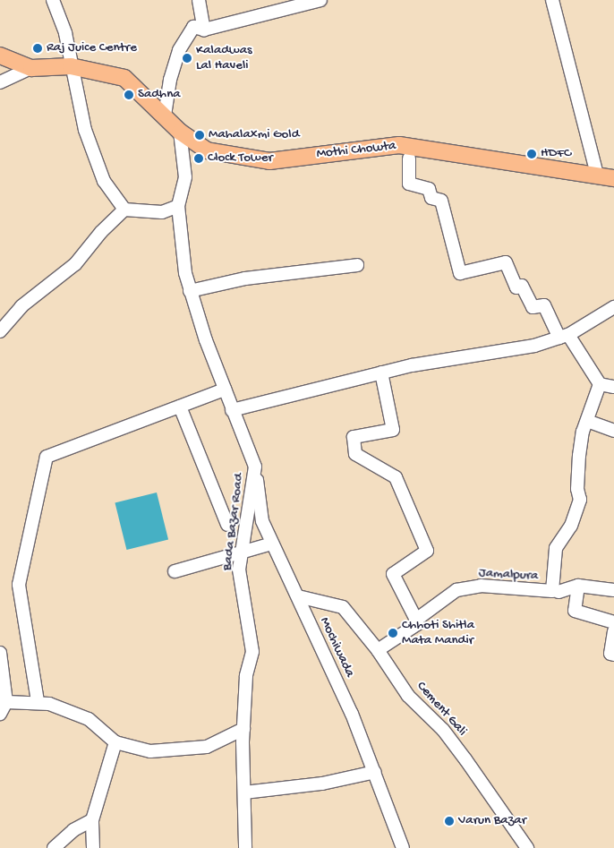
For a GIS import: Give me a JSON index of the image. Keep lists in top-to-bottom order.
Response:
{
  "streets": {
    "main road": ["Mothi Chowta"],
    "street": [
      "Bada Bazar Road",
      "Jamalpura",
      "Mochiwada",
      "Cement Gali"
    ]
  },
  "crossings": [
    ["Mothi Chowta", "Bada Bazar Road"],
    ["Bada Bazar Road", "Mochiwada"],
    ["Jamalpura", "Cement Gali"],
    ["Mochiwada", "Cement Gali"]
  ],
  "places": [
    "Raj Juice Centre",
    "Kaladwas Lal Haveli",
    "Sadhna",
    "Mahalaxmi Gold",
    "HDFC",
    "Clock Tower",
    "Chhoti Shitla Mata Mandir",
    "Varun Bazar"
  ]
}
